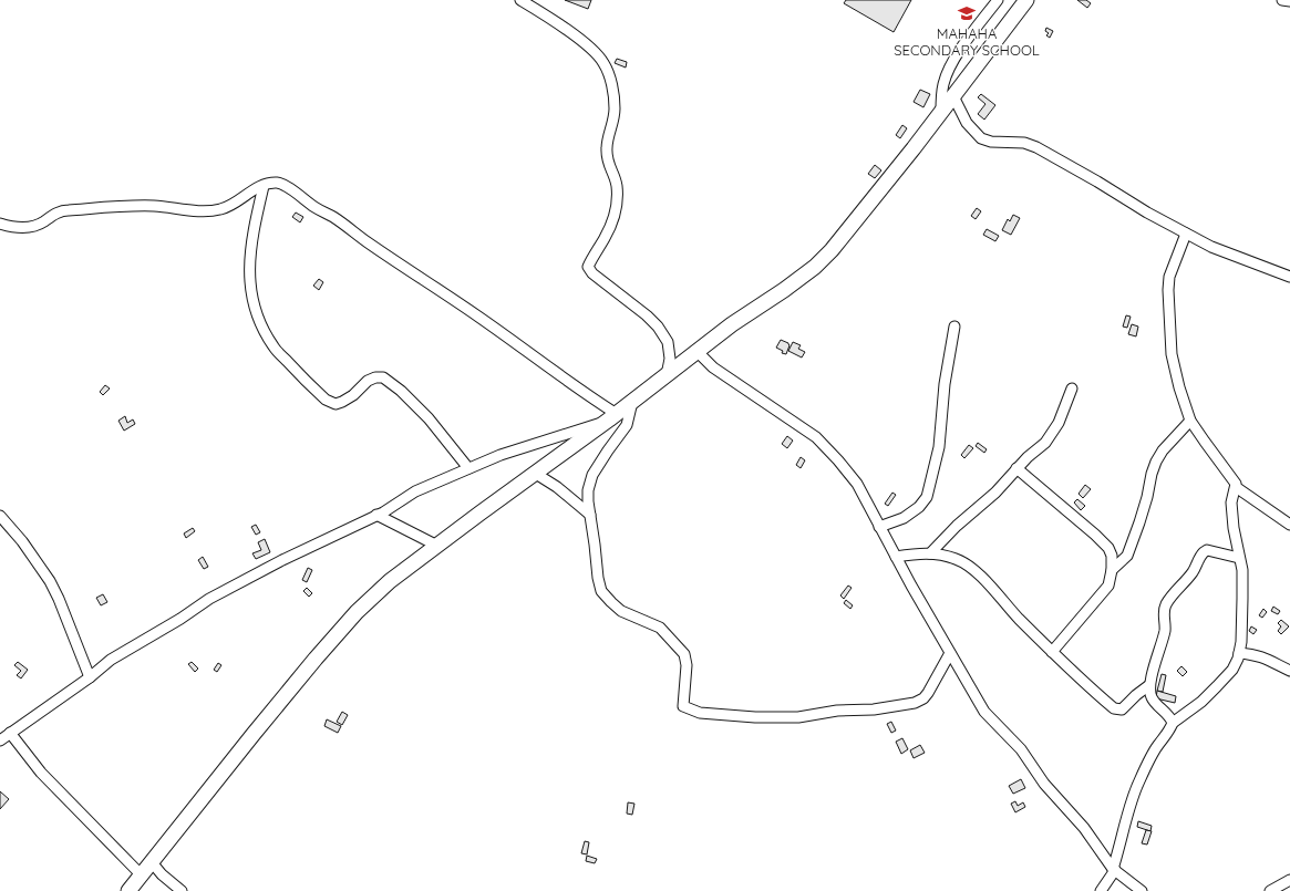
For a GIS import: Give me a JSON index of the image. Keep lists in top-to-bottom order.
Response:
{
  "places": {
    "school or university": ["MAHAHA SECONDARY SCHOOL"]
  }
}
